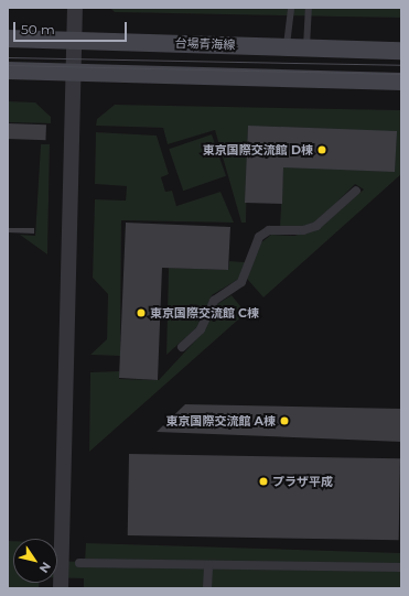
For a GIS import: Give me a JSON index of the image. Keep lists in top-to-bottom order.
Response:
{
  "streets": {
    "main road": ["台場青海線"]
  },
  "places": [
    "東京国際交流館 D棟",
    "東京国際交流館 C棟",
    "東京国際交流館 A棟",
    "プラザ平成"
  ],
  "scale_bar": "50 m",
  "north": "bottom right"
}
